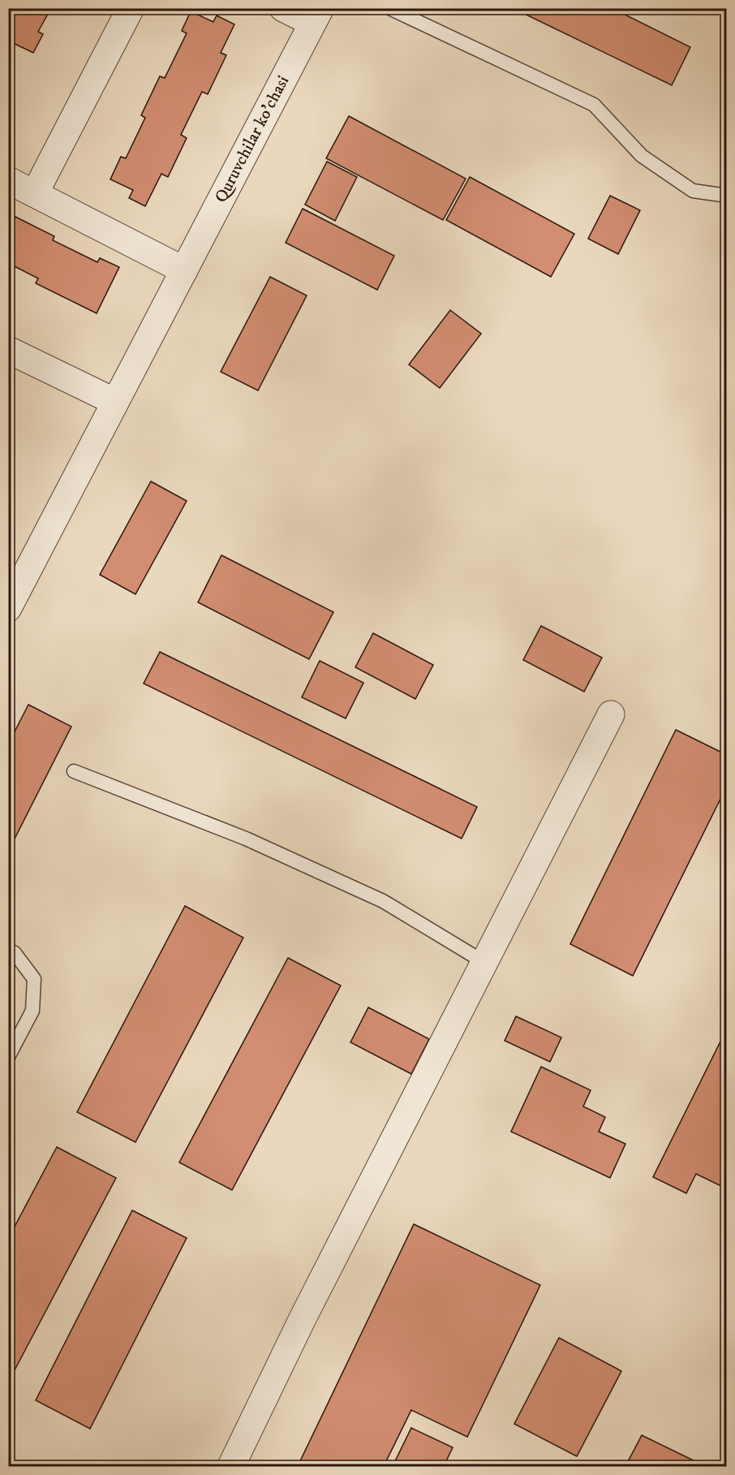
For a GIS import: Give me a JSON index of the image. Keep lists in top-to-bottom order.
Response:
{
  "streets": {
    "street": ["Quruvchilar ko'chasi"]
  }
}
